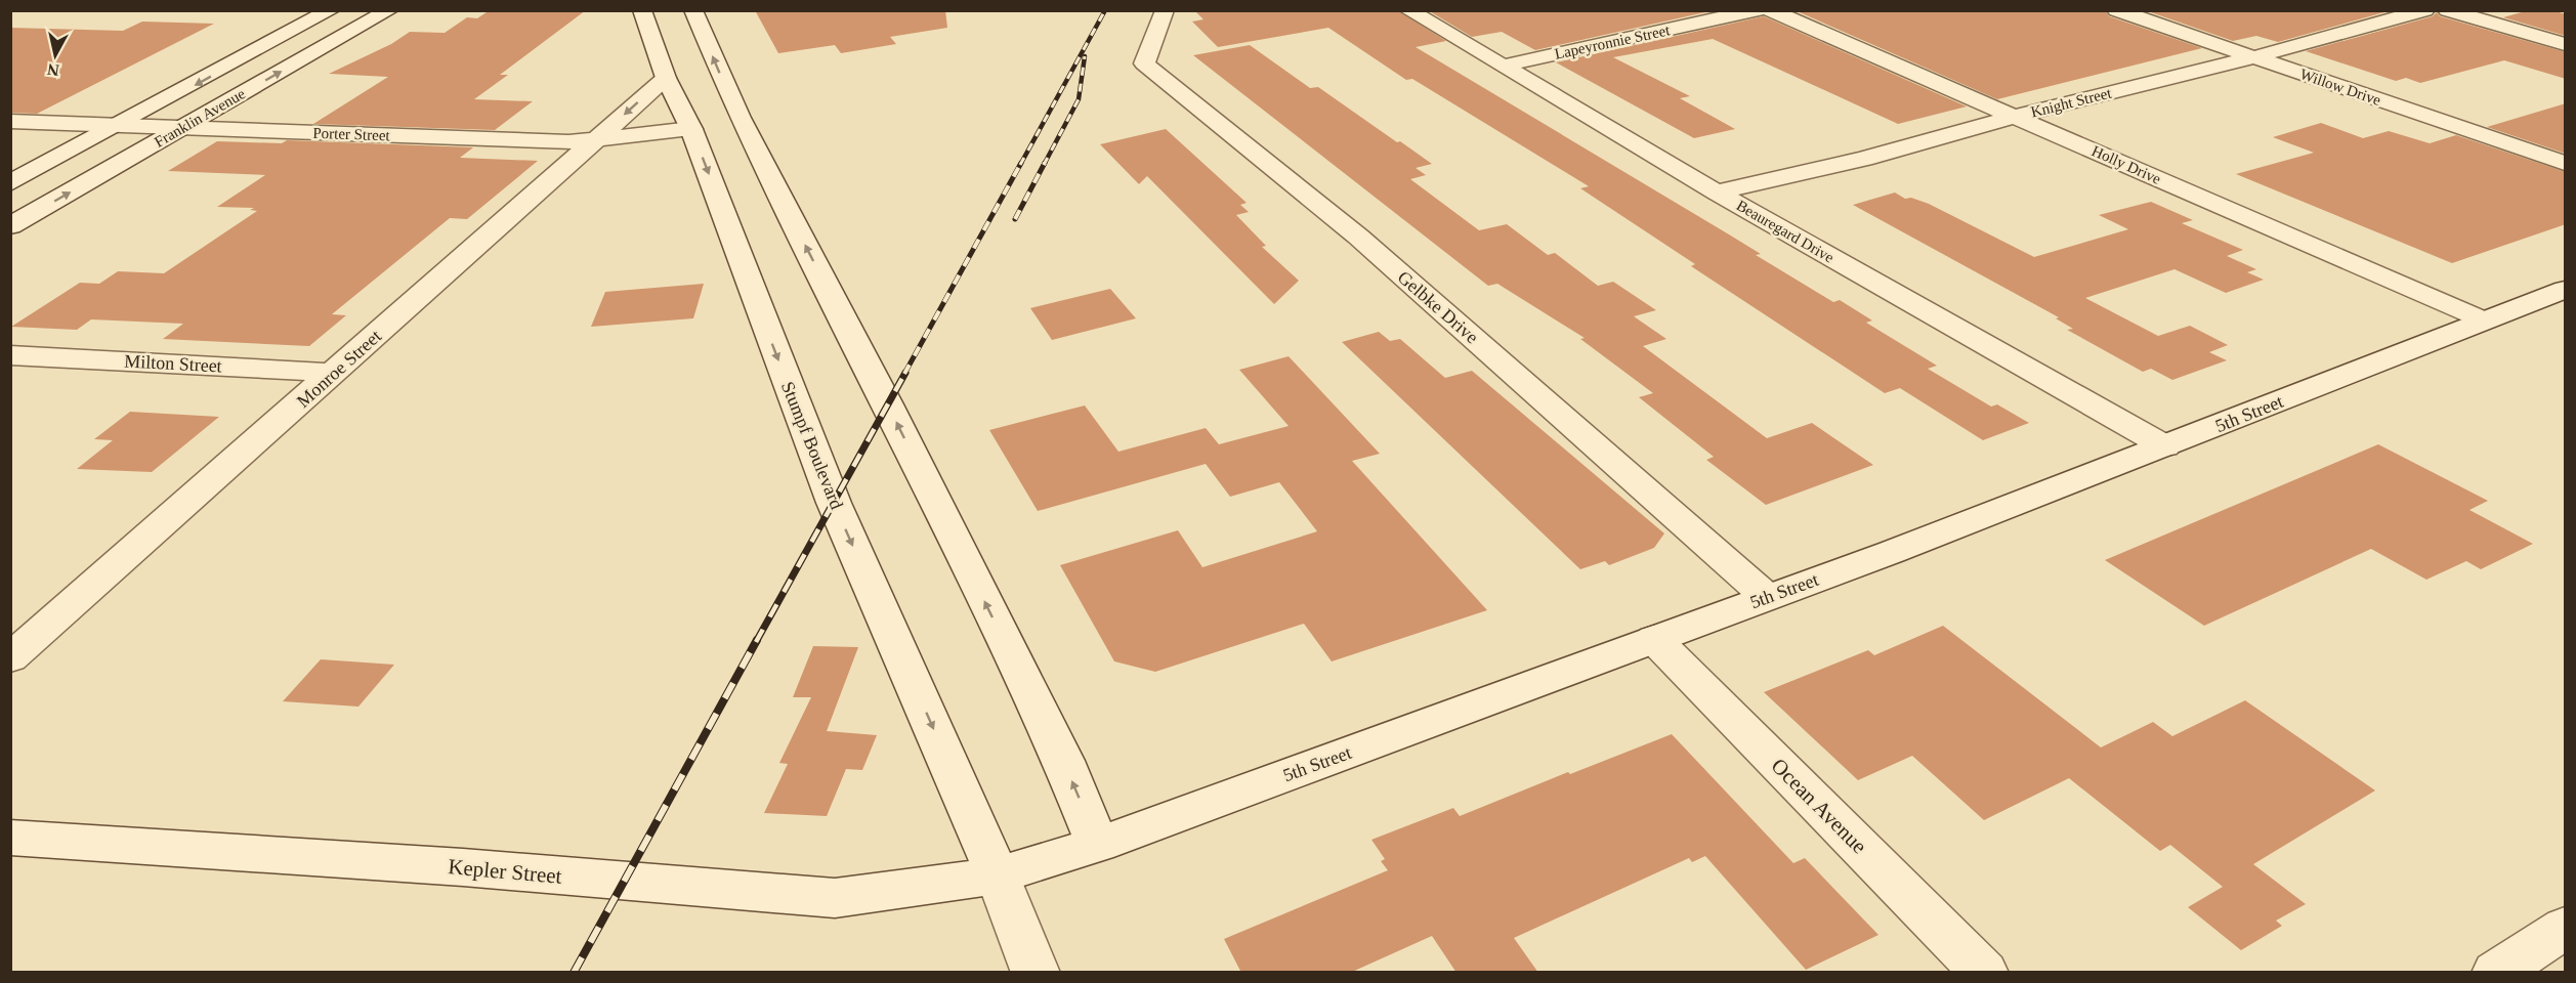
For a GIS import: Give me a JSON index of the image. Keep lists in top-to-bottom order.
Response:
{
  "streets": {
    "street": [
      "Lapeyronnie Street",
      "Willow Drive",
      "Knight Street",
      "Franklin Avenue",
      "Porter Street",
      "Holly Drive",
      "Beauregard Drive",
      "Gelbke Drive",
      "Milton Street",
      "Monroe Street",
      "5th Street",
      "Stumpf Boulevard",
      "Ocean Avenue",
      "Kepler Street"
    ]
  },
  "crossings": [
    ["Lapeyronnie Street", "Beauregard Drive"],
    ["Willow Drive", "Knight Street"],
    ["Knight Street", "Holly Drive"],
    ["Knight Street", "Beauregard Drive"],
    ["Franklin Avenue", "Porter Street"],
    ["Porter Street", "Monroe Street"],
    ["Porter Street", "Stumpf Boulevard"],
    ["Holly Drive", "5th Street"],
    ["Beauregard Drive", "5th Street"],
    ["Gelbke Drive", "5th Street"],
    ["Milton Street", "Monroe Street"],
    ["Monroe Street", "Stumpf Boulevard"],
    ["5th Street", "Stumpf Boulevard"],
    ["5th Street", "Ocean Avenue"],
    ["5th Street", "Kepler Street"],
    ["Stumpf Boulevard", "Kepler Street"]
  ],
  "north": "bottom"
}
